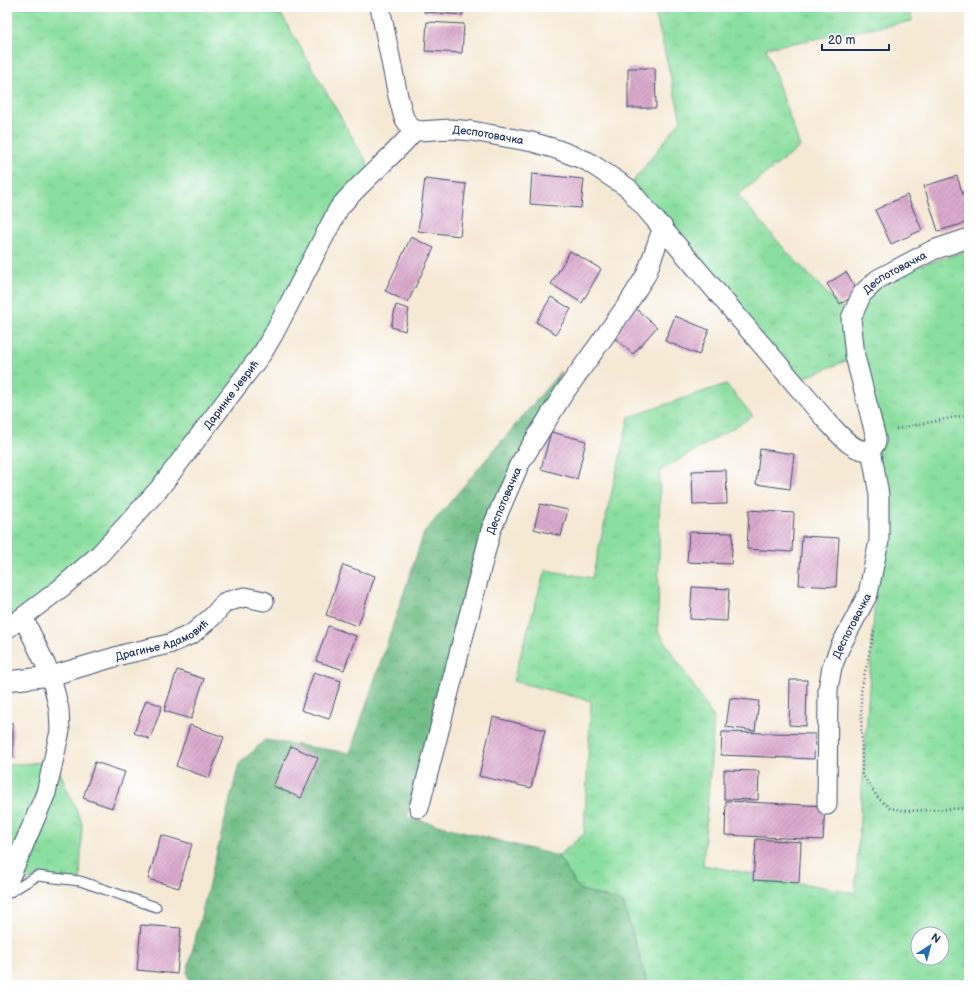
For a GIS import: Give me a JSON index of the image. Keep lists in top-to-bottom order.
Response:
{
  "streets": {
    "street": ["Деспотовачка", "Даринке Јеврић", "Драгиње Адамовић"]
  },
  "crossings": [
    ["Деспотовачка", "Даринке Јеврић"]
  ],
  "scale_bar": "20 m",
  "north": "top right"
}
